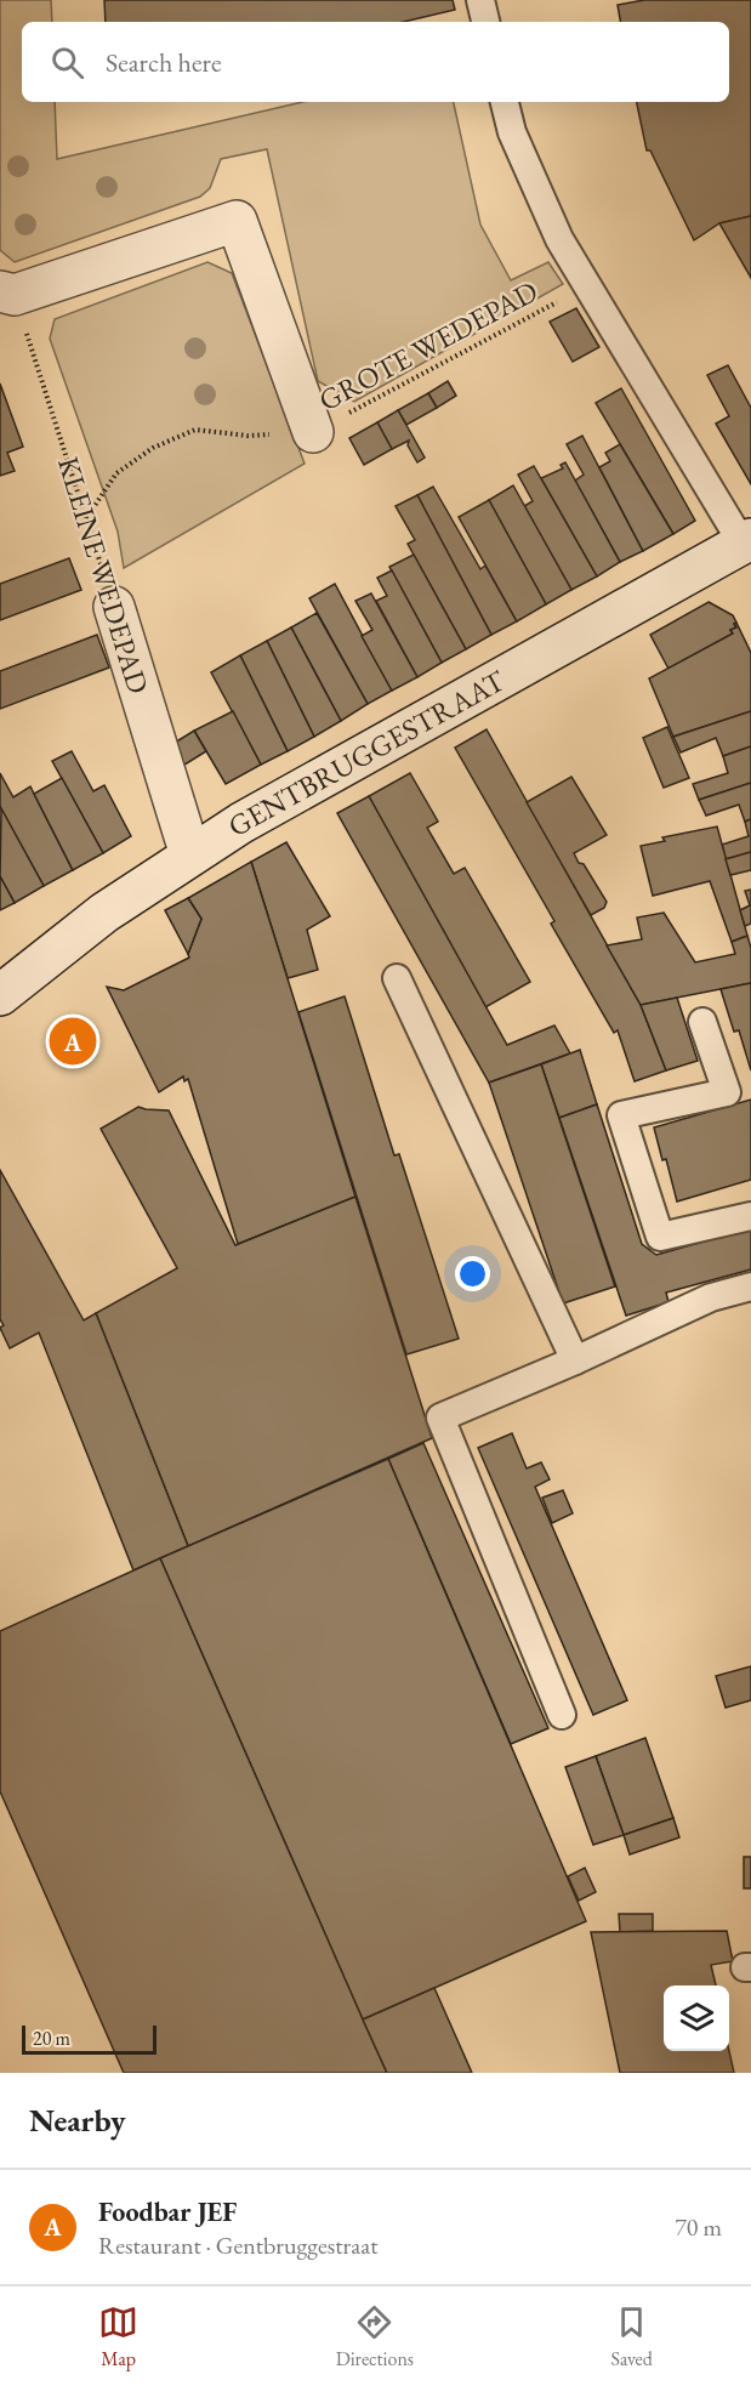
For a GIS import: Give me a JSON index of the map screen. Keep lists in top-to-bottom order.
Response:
{
  "streets": {
    "street": ["KLEINE WEDEPAD", "GENTBRUGGESTRAAT"],
    "path": ["GROTE WEDEPAD"]
  },
  "crossings": [
    ["KLEINE WEDEPAD", "GENTBRUGGESTRAAT"]
  ],
  "scale_bar": "20 m",
  "page": {
    "search": "Search here",
    "pins": "A",
    "scale": "20 m",
    "heading": "Nearby",
    "list": [
      {
        "mark": "A",
        "name": "Foodbar JEF",
        "note": "Restaurant · Gentbruggestraat",
        "value": "70 m"
      }
    ],
    "nav": ["Map", "Directions", "Saved"]
  }
}
